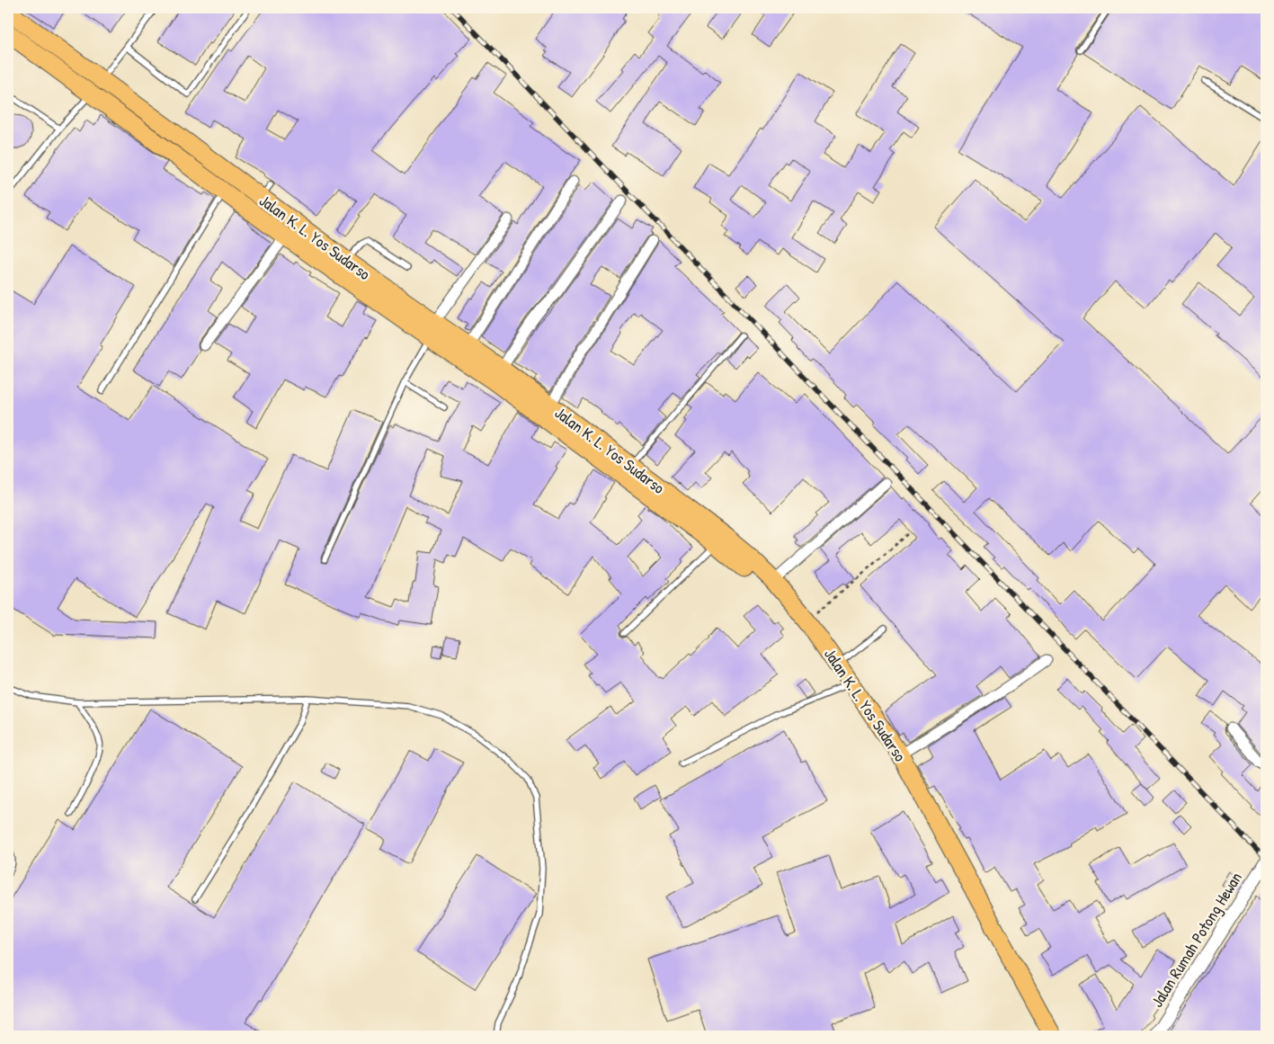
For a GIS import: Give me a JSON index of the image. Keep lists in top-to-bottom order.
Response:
{
  "streets": {
    "highway": ["Jalan K. L. Yos Sudarso"],
    "street": ["Jalan Rumah Potong Hewan"]
  }
}
